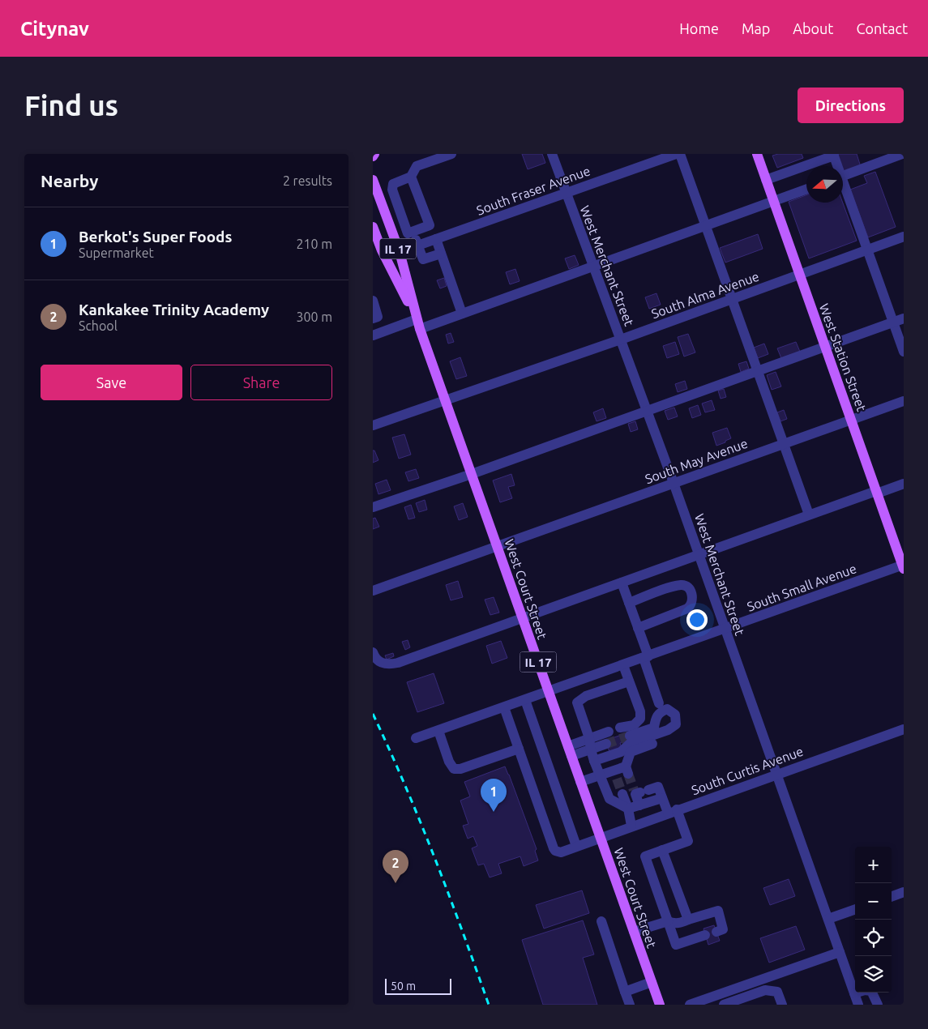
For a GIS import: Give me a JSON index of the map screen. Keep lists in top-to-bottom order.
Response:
{
  "streets": {
    "main road": ["IL 17", "West Station Street", "West Court Street"],
    "street": [
      "South Fraser Avenue",
      "West Merchant Street",
      "South Alma Avenue",
      "South May Avenue",
      "South Small Avenue",
      "South Curtis Avenue"
    ]
  },
  "crossings": [
    ["South Fraser Avenue", "West Merchant Street"],
    ["South Fraser Avenue", "West Court Street"],
    ["West Merchant Street", "South Alma Avenue"],
    ["West Merchant Street", "South May Avenue"],
    ["West Merchant Street", "South Small Avenue"],
    ["West Merchant Street", "South Curtis Avenue"],
    ["South Alma Avenue", "West Station Street"],
    ["South Alma Avenue", "West Court Street"],
    ["West Station Street", "South May Avenue"],
    ["West Station Street", "South Small Avenue"],
    ["South May Avenue", "West Court Street"],
    ["South Small Avenue", "West Court Street"],
    ["West Court Street", "South Curtis Avenue"]
  ],
  "scale_bar": "50 m",
  "north": "left",
  "page": {
    "header": "Citynav",
    "nav": [
      "Home",
      "Map",
      "About",
      "Contact"
    ],
    "buttons": [
      "Directions",
      ["Save", "Share"]
    ],
    "title": "Find us",
    "heading": ["Nearby", "2 results"],
    "list": [
      {
        "mark": "1",
        "name": "Berkot's Super Foods",
        "note": "Supermarket",
        "value": "210 m"
      },
      {
        "mark": "2",
        "name": "Kankakee Trinity Academy",
        "note": "School",
        "value": "300 m"
      }
    ],
    "pins": ["1", "2"],
    "map_buttons": ["+", "−"],
    "scale": "50 m"
  }
}
